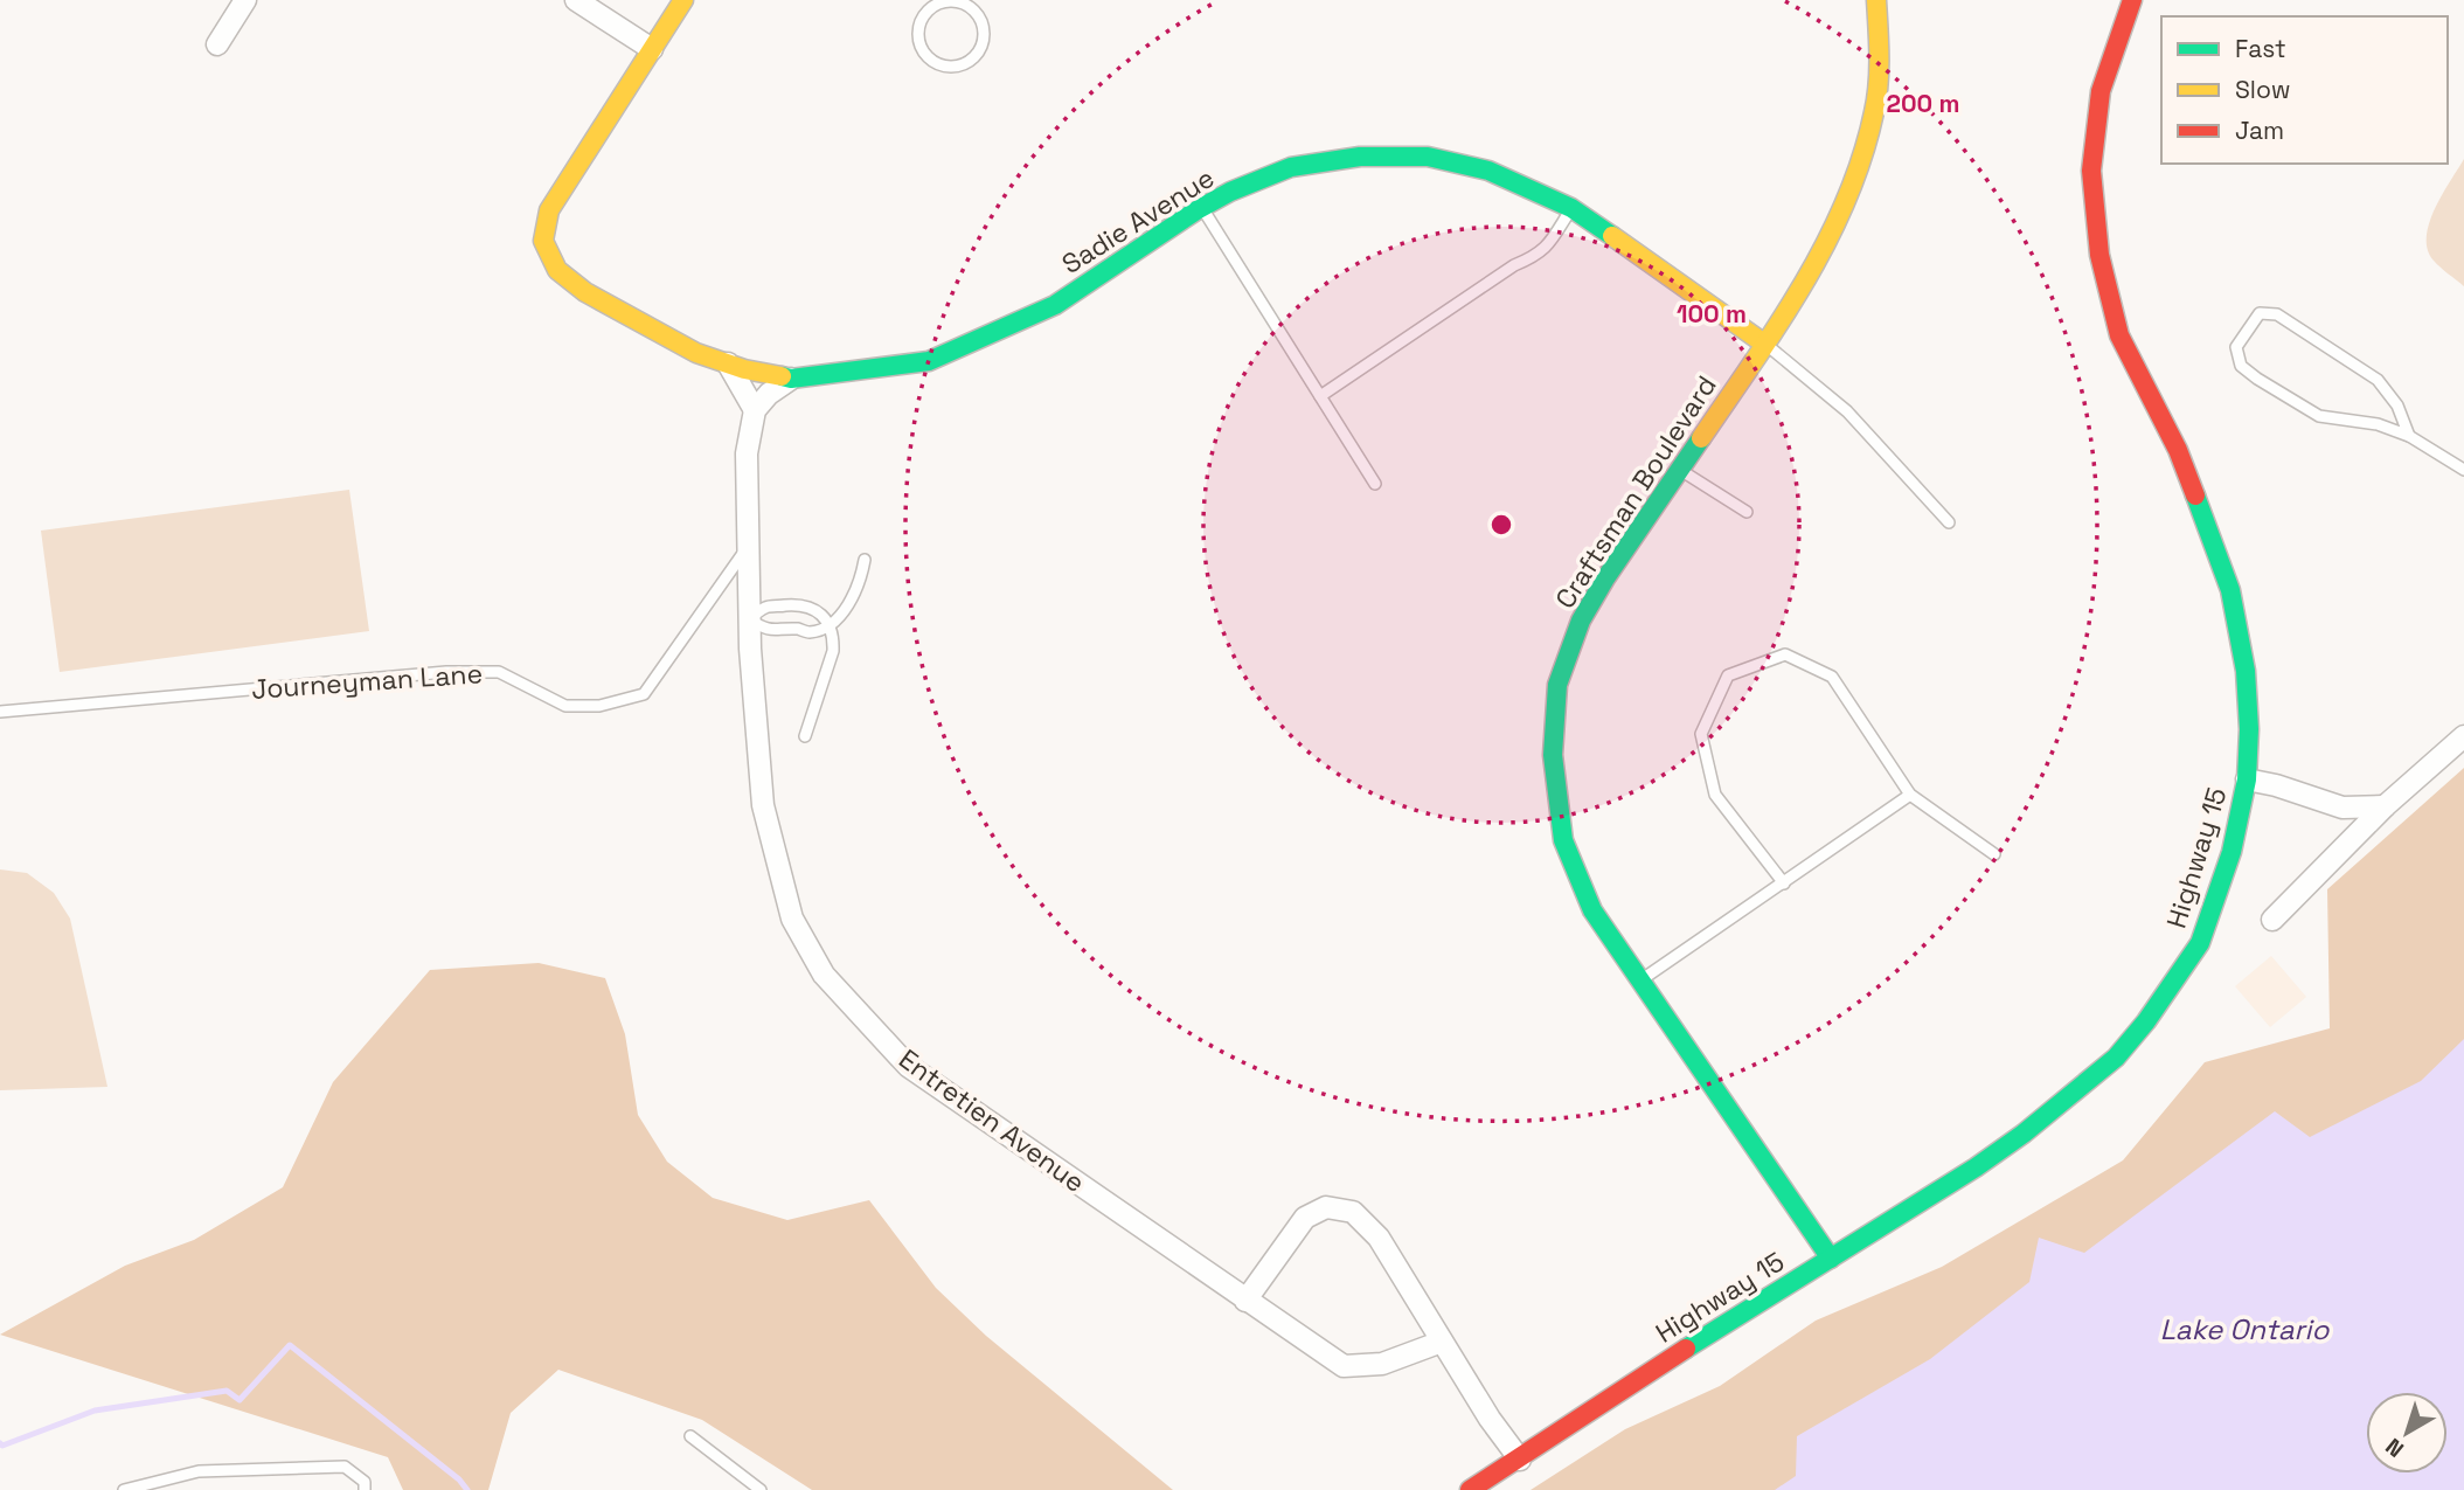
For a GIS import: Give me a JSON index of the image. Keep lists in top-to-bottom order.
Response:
{
  "streets": {
    "street": [
      "Sadie Avenue",
      "Craftsman Boulevard",
      "Highway 15",
      "Entretien Avenue"
    ],
    "lane": ["Journeyman Lane"]
  },
  "crossings": [
    ["Sadie Avenue", "Craftsman Boulevard"],
    ["Craftsman Boulevard", "Highway 15"],
    ["Journeyman Lane", "Entretien Avenue"]
  ],
  "water": ["Lake Ontario"],
  "legend": ["Fast", "Slow", "Jam"],
  "north": "bottom left",
  "rings": ["200 m", "100 m"]
}
